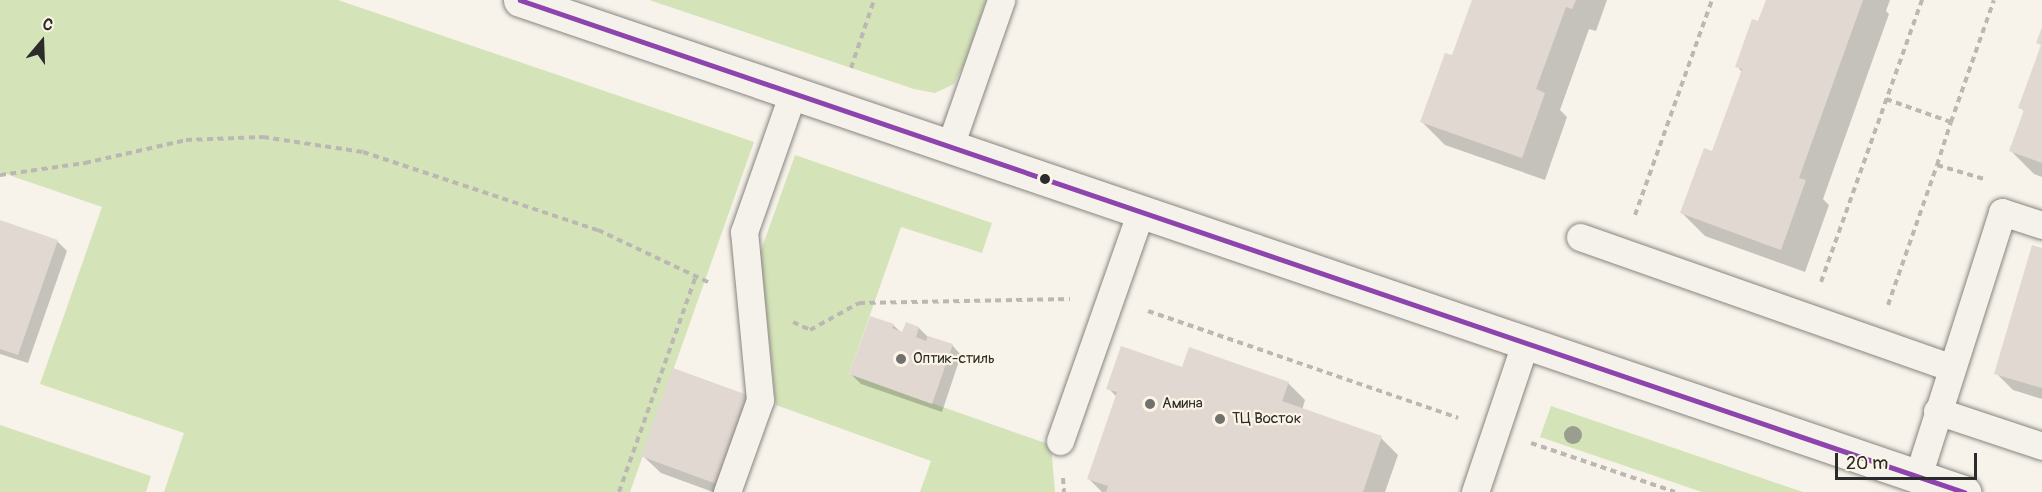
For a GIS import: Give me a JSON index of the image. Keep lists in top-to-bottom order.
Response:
{
  "places": ["Оптик-стиль", "Амина", "ТЦ Восток"],
  "scale_bar": "20 m",
  "north": "top"
}
